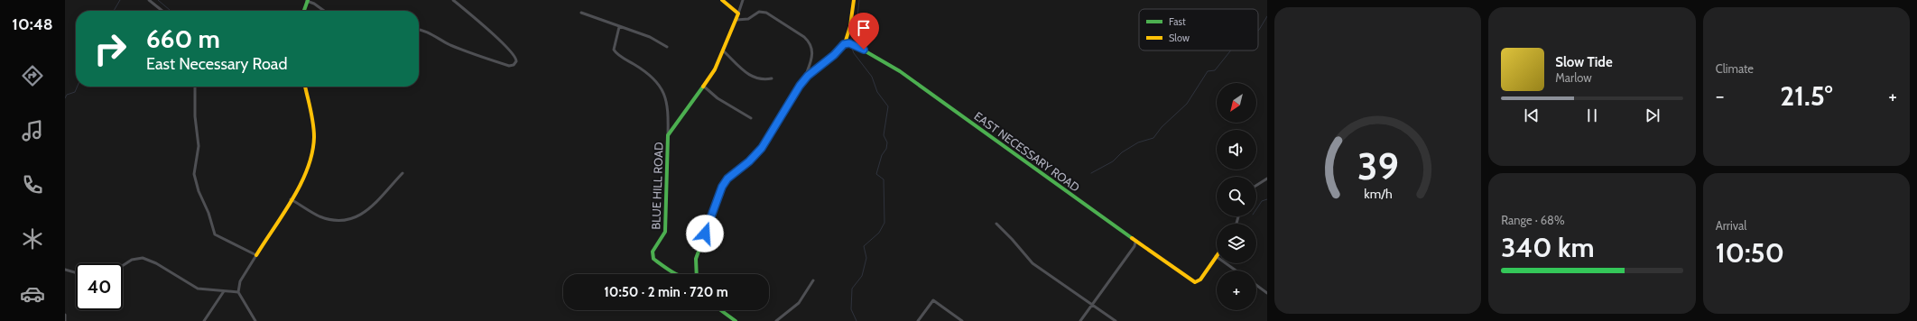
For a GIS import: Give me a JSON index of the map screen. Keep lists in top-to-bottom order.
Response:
{
  "streets": {
    "street": ["EAST NECESSARY ROAD", "BLUE HILL ROAD"]
  },
  "legend": ["Fast", "Slow"],
  "north": "bottom left",
  "page": {
    "tabs": "10:48",
    "tile": [
      "Climate",
      ["Range · 68%", "340 km"],
      ["Arrival", "10:50"]
    ],
    "turn": ["660 m", "East Necessary Road"],
    "song": ["Slow Tide", "Marlow"],
    "heat": ["−", "21.5°", "+"],
    "map_buttons": "+",
    "limit": "40",
    "trip": "10:50 · 2 min · 720 m",
    "gauge": ["39", "km/h"]
  }
}
